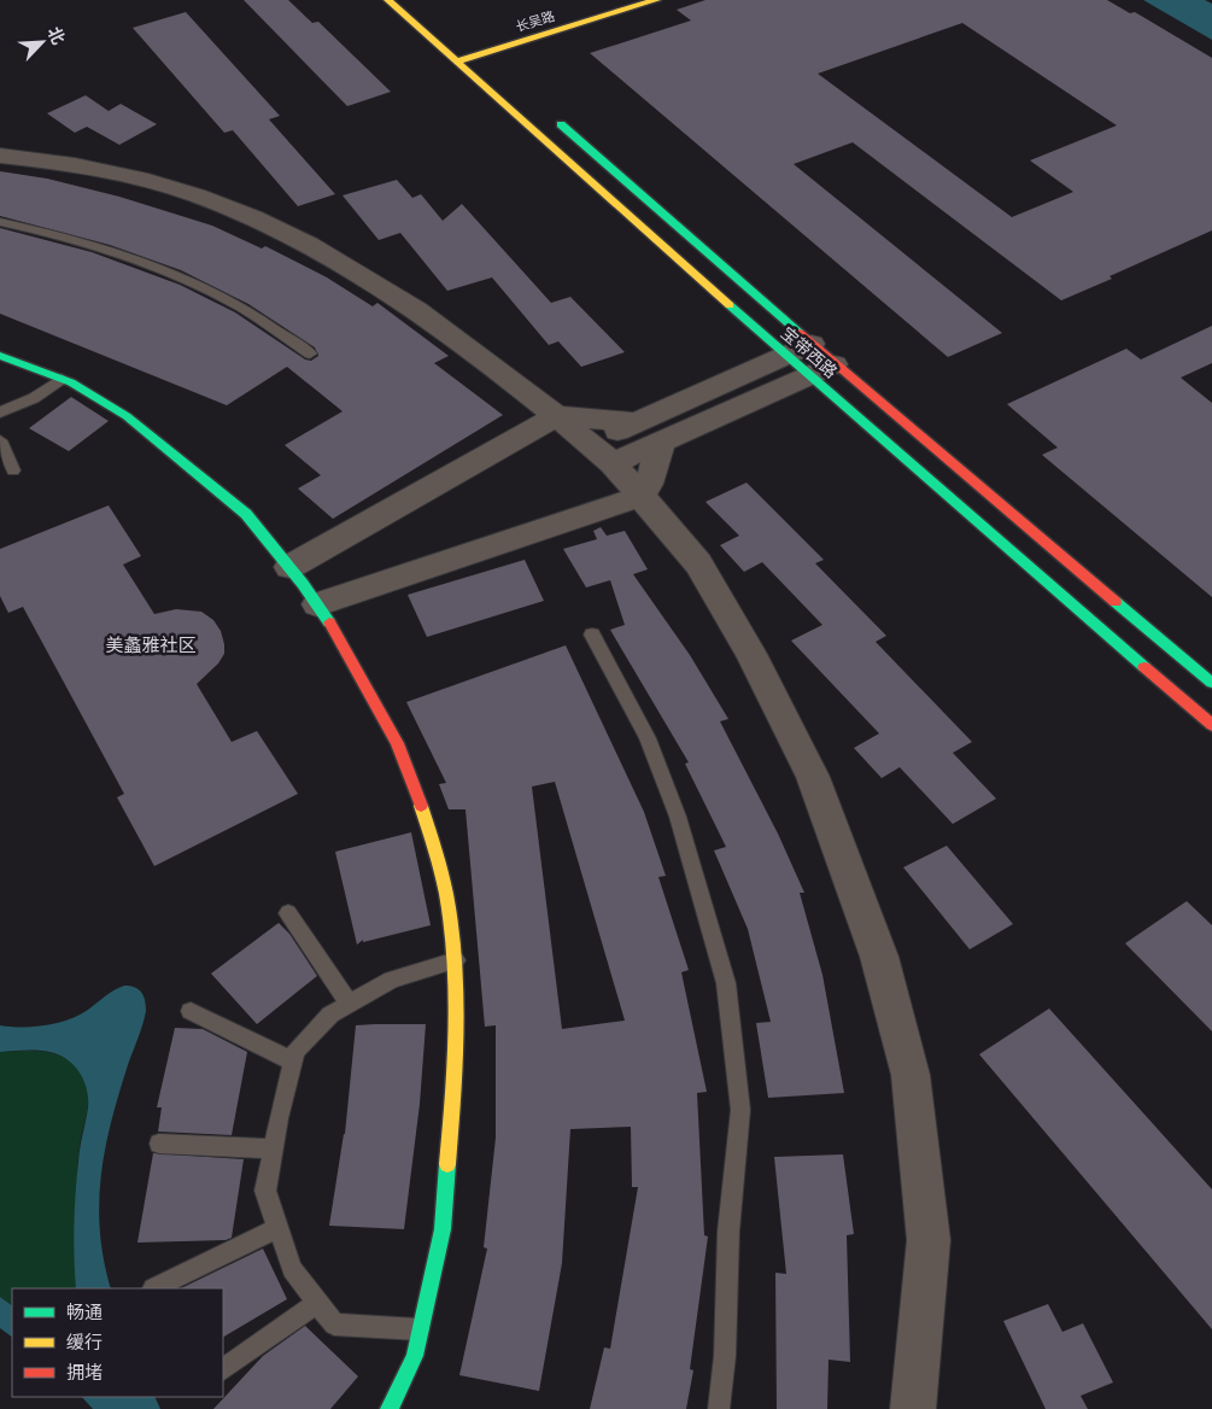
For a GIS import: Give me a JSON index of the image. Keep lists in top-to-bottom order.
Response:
{
  "streets": {
    "main road": ["长吴路", "宝带西路"]
  },
  "crossings": [
    ["长吴路", "宝带西路"]
  ],
  "districts": ["美蠡雅社区"],
  "legend": ["畅通", "缓行", "拥堵"],
  "north": "top right"
}
